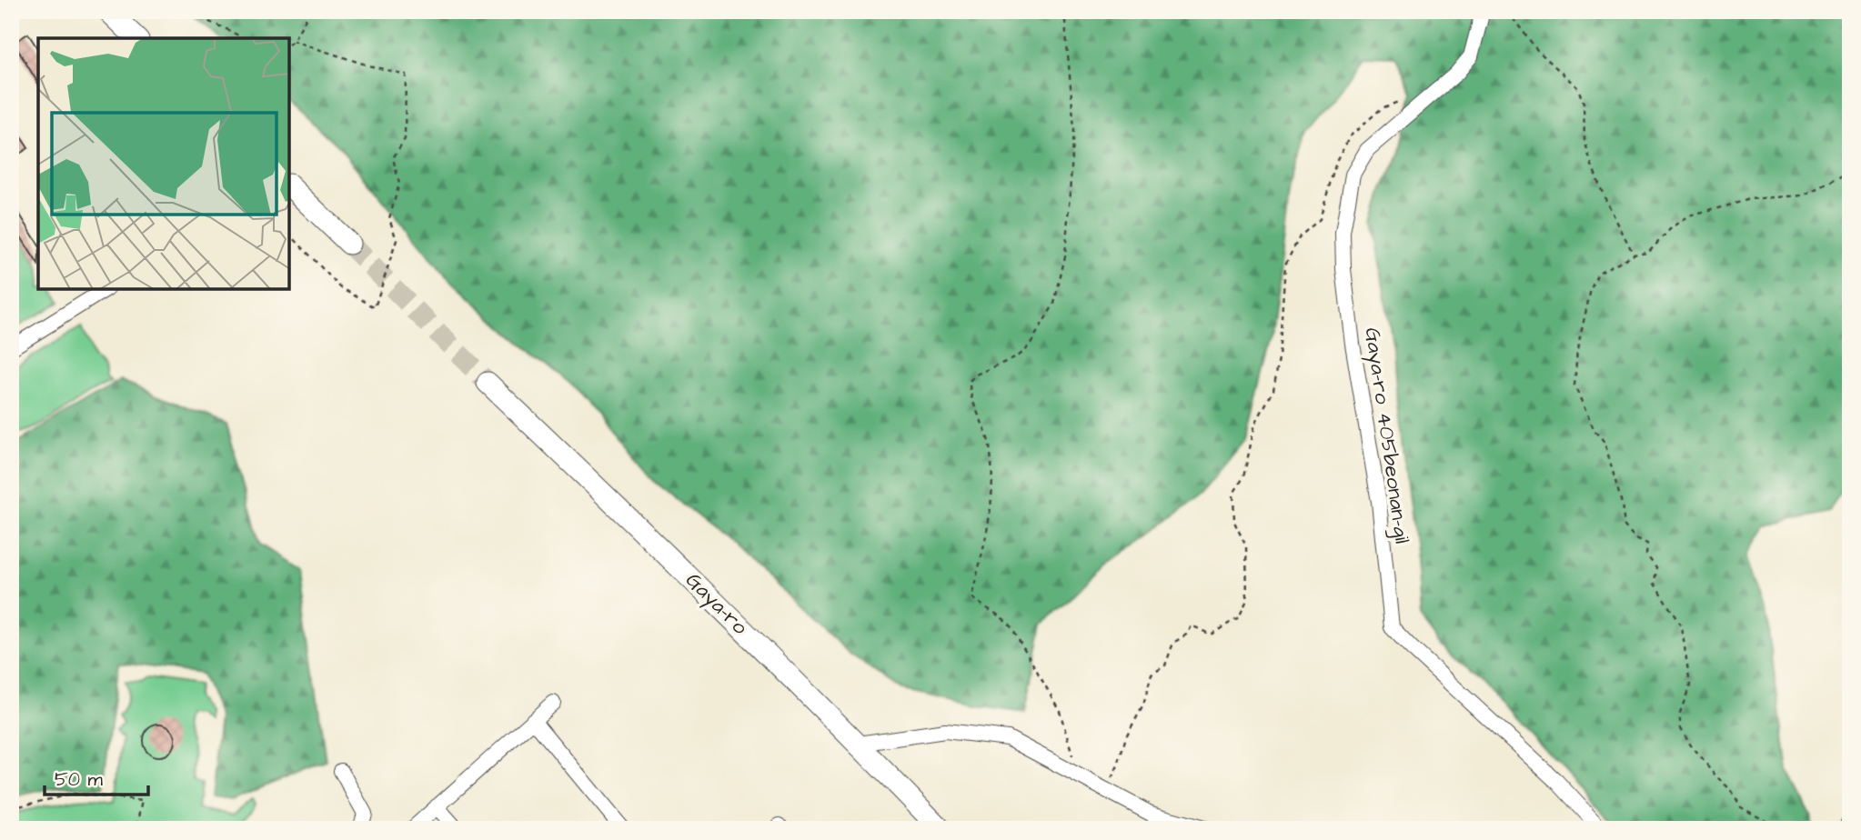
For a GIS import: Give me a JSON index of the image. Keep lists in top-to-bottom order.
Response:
{
  "streets": {
    "main road": ["Gaya-ro"],
    "street": ["Gaya-ro 405beonan-gil"]
  },
  "scale_bar": "50 m"
}
